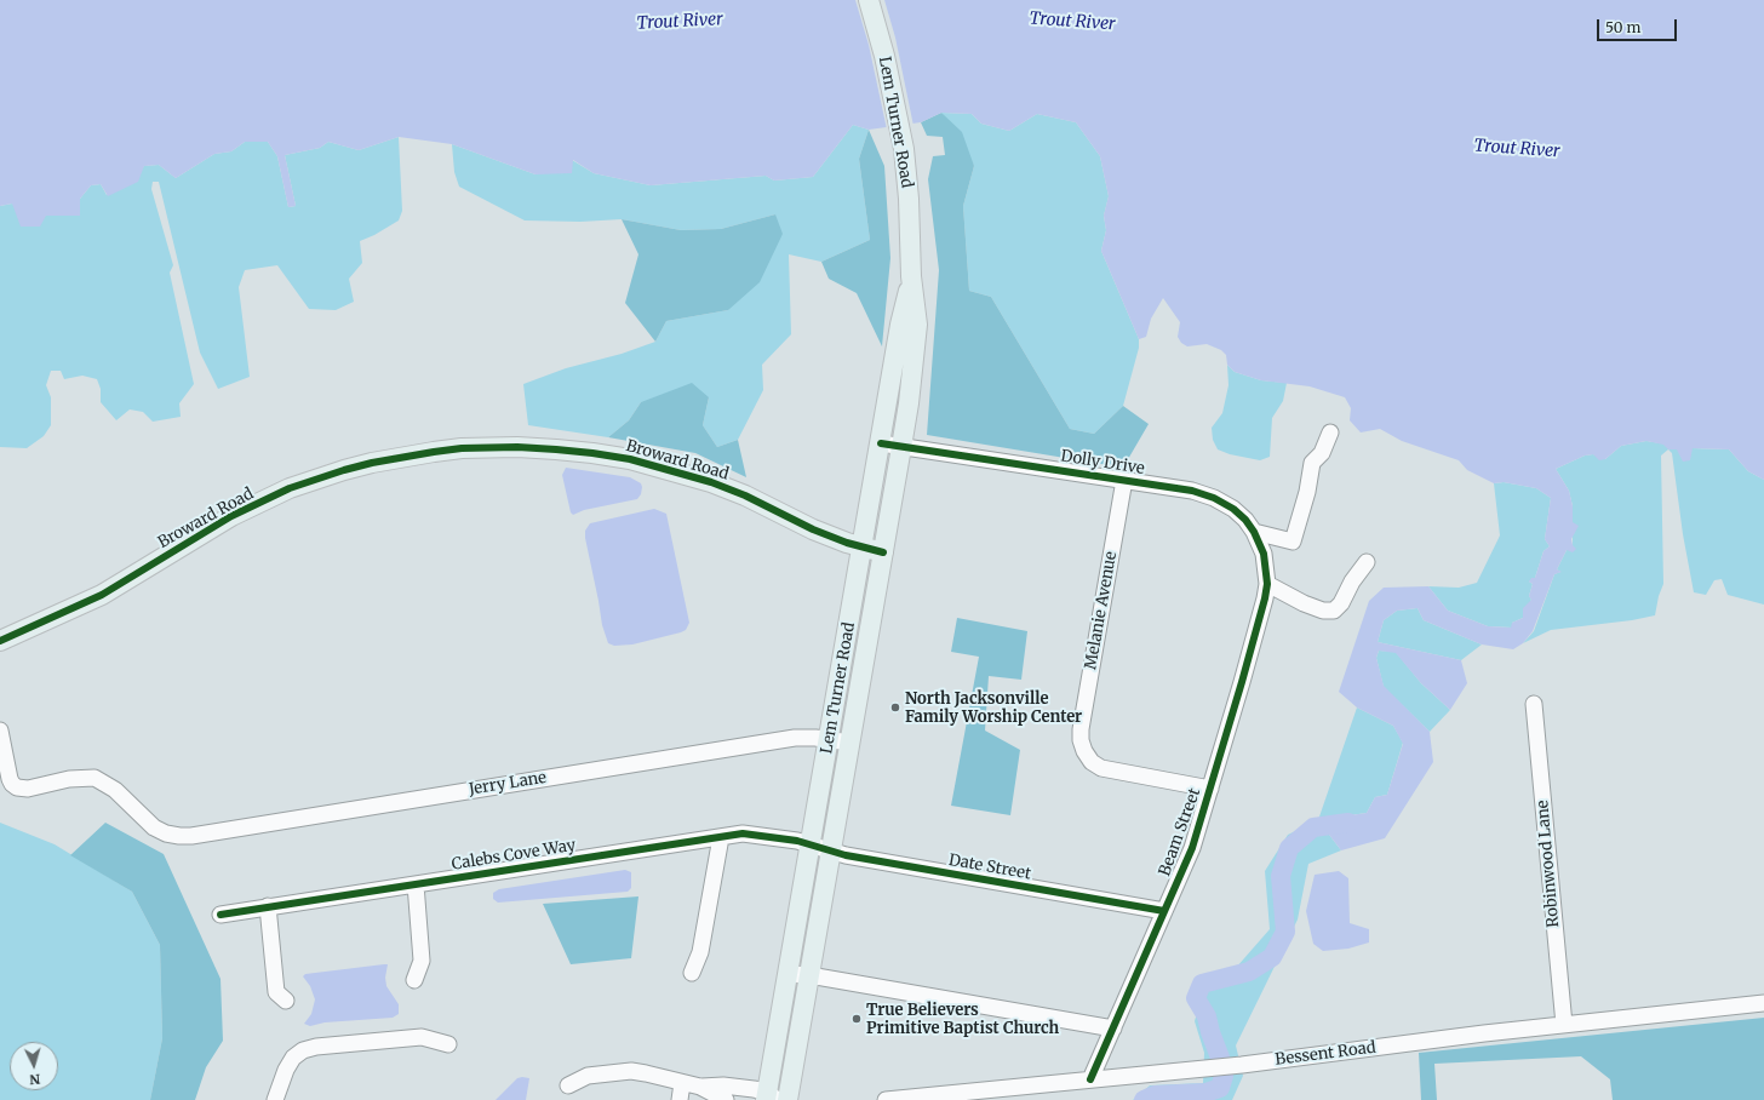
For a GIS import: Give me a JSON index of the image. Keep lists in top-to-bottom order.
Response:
{
  "streets": {
    "main road": ["Lem Turner Road", "Broward Road"],
    "street": [
      "Dolly Drive",
      "Melanie Avenue",
      "Jerry Lane",
      "Beam Street",
      "Calebs Cove Way",
      "Robinwood Lane",
      "Date Street",
      "Bessent Road"
    ]
  },
  "crossings": [
    ["Lem Turner Road", "Broward Road"],
    ["Lem Turner Road", "Dolly Drive"],
    ["Lem Turner Road", "Jerry Lane"],
    ["Lem Turner Road", "Calebs Cove Way"],
    ["Lem Turner Road", "Date Street"],
    ["Dolly Drive", "Melanie Avenue"],
    ["Dolly Drive", "Beam Street"],
    ["Melanie Avenue", "Beam Street"],
    ["Beam Street", "Date Street"],
    ["Beam Street", "Bessent Road"],
    ["Calebs Cove Way", "Date Street"],
    ["Robinwood Lane", "Bessent Road"]
  ],
  "water": ["Trout River"],
  "places": ["North Jacksonville Family Worship Center", "True Believers Primitive Baptist Church"],
  "scale_bar": "50 m",
  "north": "bottom"
}
